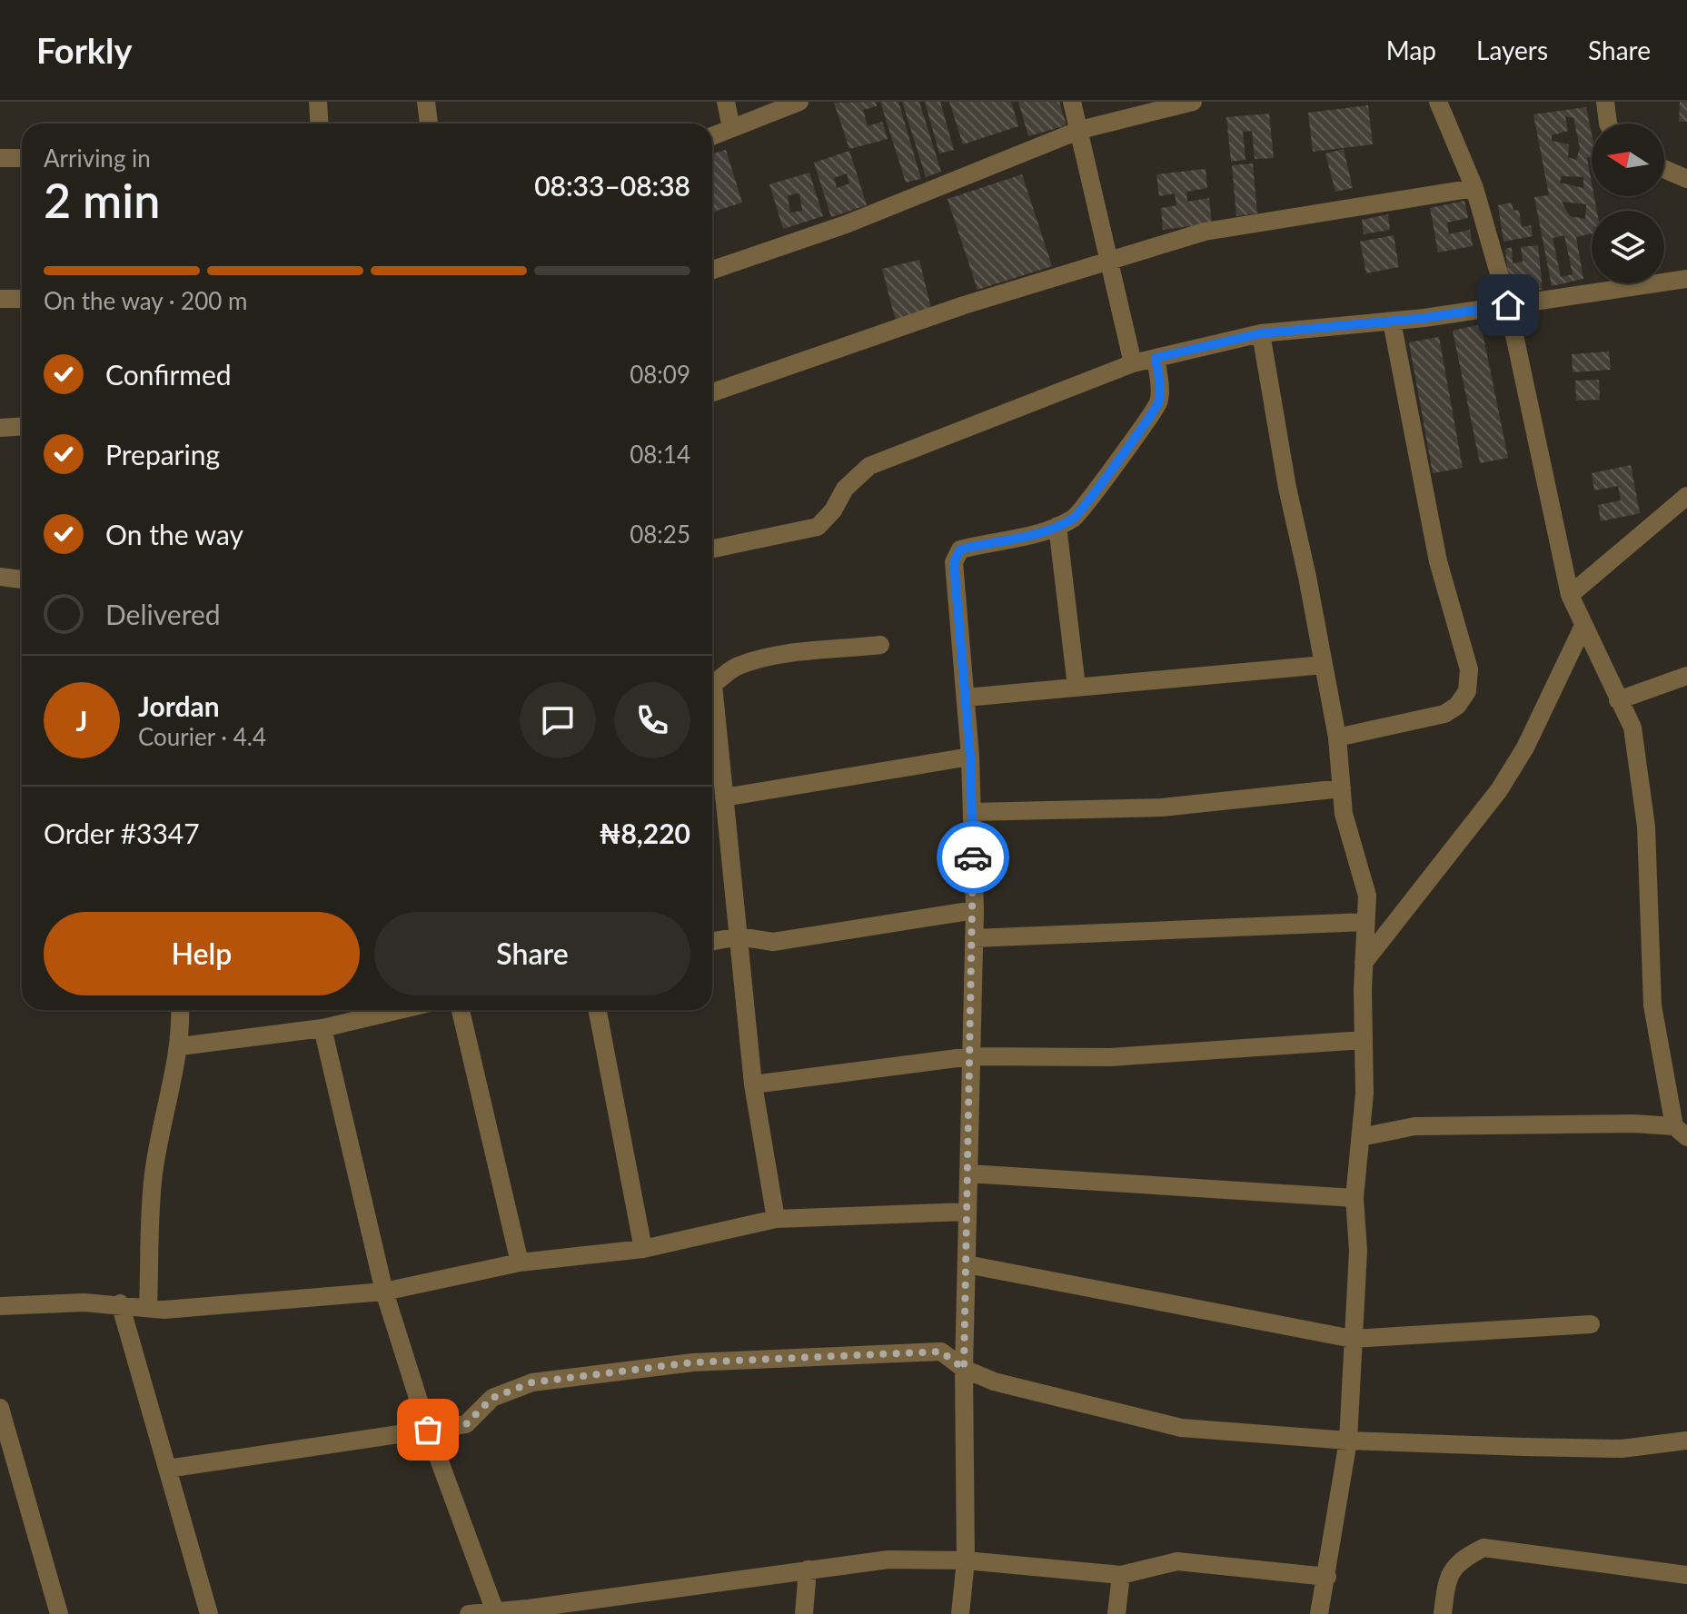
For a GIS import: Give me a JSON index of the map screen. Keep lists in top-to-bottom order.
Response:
{
  "north": "left",
  "page": {
    "header": "Forkly",
    "nav": ["Map", "Layers", "Share"],
    "heading": ["2 min", "Arriving in", "08:33–08:38"],
    "panel": [
      "Jordan",
      "Courier · 4.4",
      "Order #3347",
      "₦8,220"
    ],
    "bar": "On the way · 200 m",
    "list": [
      ["Confirmed", "08:09"],
      ["Preparing", "08:14"],
      ["On the way", "08:25"],
      "Delivered"
    ],
    "round": "J",
    "buttons": ["Help", "Share"]
  }
}
